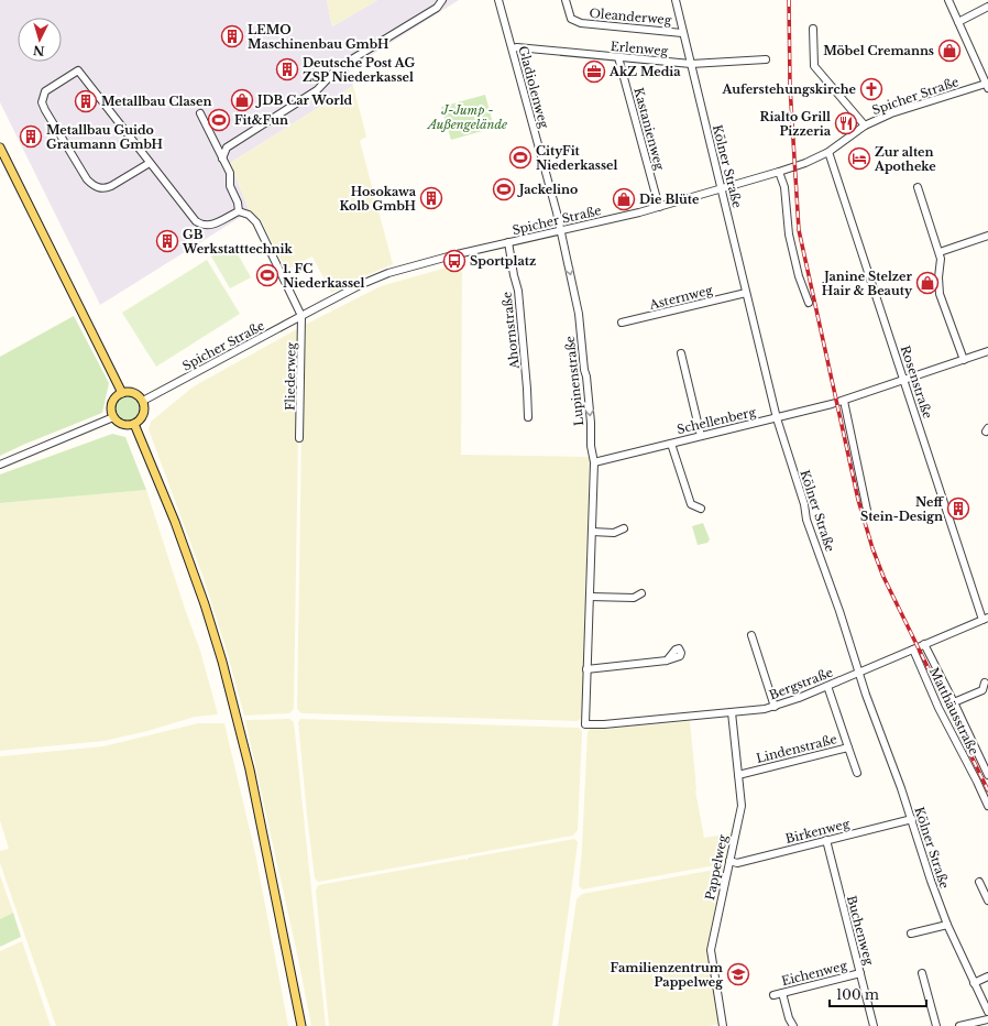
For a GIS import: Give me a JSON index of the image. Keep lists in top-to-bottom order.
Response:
{
  "streets": {
    "street": [
      "Oleanderweg",
      "Erlenweg",
      "Gladiolenweg",
      "Spicher Straße",
      "Kastanienweg",
      "Kölner Straße",
      "Asternweg",
      "Ahornstraße",
      "Fliederweg",
      "Lupinenstraße",
      "Rosenstraße",
      "Schellenberg",
      "Bergstraße",
      "Matthäusstraße",
      "Lindenstraße",
      "Birkenweg",
      "Pappelweg",
      "Buchenweg",
      "Eichenweg"
    ]
  },
  "crossings": [
    ["Oleanderweg", "Kölner Straße"],
    ["Erlenweg", "Gladiolenweg"],
    ["Erlenweg", "Kastanienweg"],
    ["Erlenweg", "Kölner Straße"],
    ["Gladiolenweg", "Spicher Straße"],
    ["Gladiolenweg", "Lupinenstraße"],
    ["Spicher Straße", "Kastanienweg"],
    ["Spicher Straße", "Kölner Straße"],
    ["Spicher Straße", "Ahornstraße"],
    ["Spicher Straße", "Fliederweg"],
    ["Spicher Straße", "Lupinenstraße"],
    ["Spicher Straße", "Rosenstraße"],
    ["Kölner Straße", "Asternweg"],
    ["Kölner Straße", "Schellenberg"],
    ["Kölner Straße", "Bergstraße"],
    ["Kölner Straße", "Birkenweg"],
    ["Lupinenstraße", "Schellenberg"],
    ["Lupinenstraße", "Bergstraße"],
    ["Rosenstraße", "Schellenberg"],
    ["Rosenstraße", "Bergstraße"],
    ["Bergstraße", "Matthäusstraße"],
    ["Bergstraße", "Lindenstraße"],
    ["Bergstraße", "Pappelweg"],
    ["Lindenstraße", "Pappelweg"],
    ["Birkenweg", "Pappelweg"],
    ["Birkenweg", "Buchenweg"],
    ["Buchenweg", "Eichenweg"]
  ],
  "one_way": ["Lupinenstraße"],
  "parks": ["J-Jump - Außengelände"],
  "places": {
    "building": [
      "LEMO Maschinenbau GmbH",
      "Deutsche Post AG ZSP Niederkassel",
      "Metallbau Clasen",
      "Metallbau Guido Graumann GmbH",
      "Hosokawa Kolb GmbH",
      "GB Werkstatttechnik",
      "Neff Stein-Design"
    ],
    "shop": [
      "Möbel Cremanns",
      "JDB Car World",
      "Die Blüte",
      "Janine Stelzer Hair & Beauty"
    ],
    "office": ["AkZ Media"],
    "church": ["Auferstehungskirche"],
    "sports": [
      "Fit&Fun",
      "CityFit Niederkassel",
      "Jackelino",
      "1. FC Niederkassel"
    ],
    "restaurant": ["Rialto Grill Pizzeria"],
    "hotel": ["Zur alten Apotheke"],
    "bus stop": ["Sportplatz"],
    "school or university": ["Familienzentrum Pappelweg"]
  },
  "scale_bar": "100 m",
  "north": "bottom"
}
